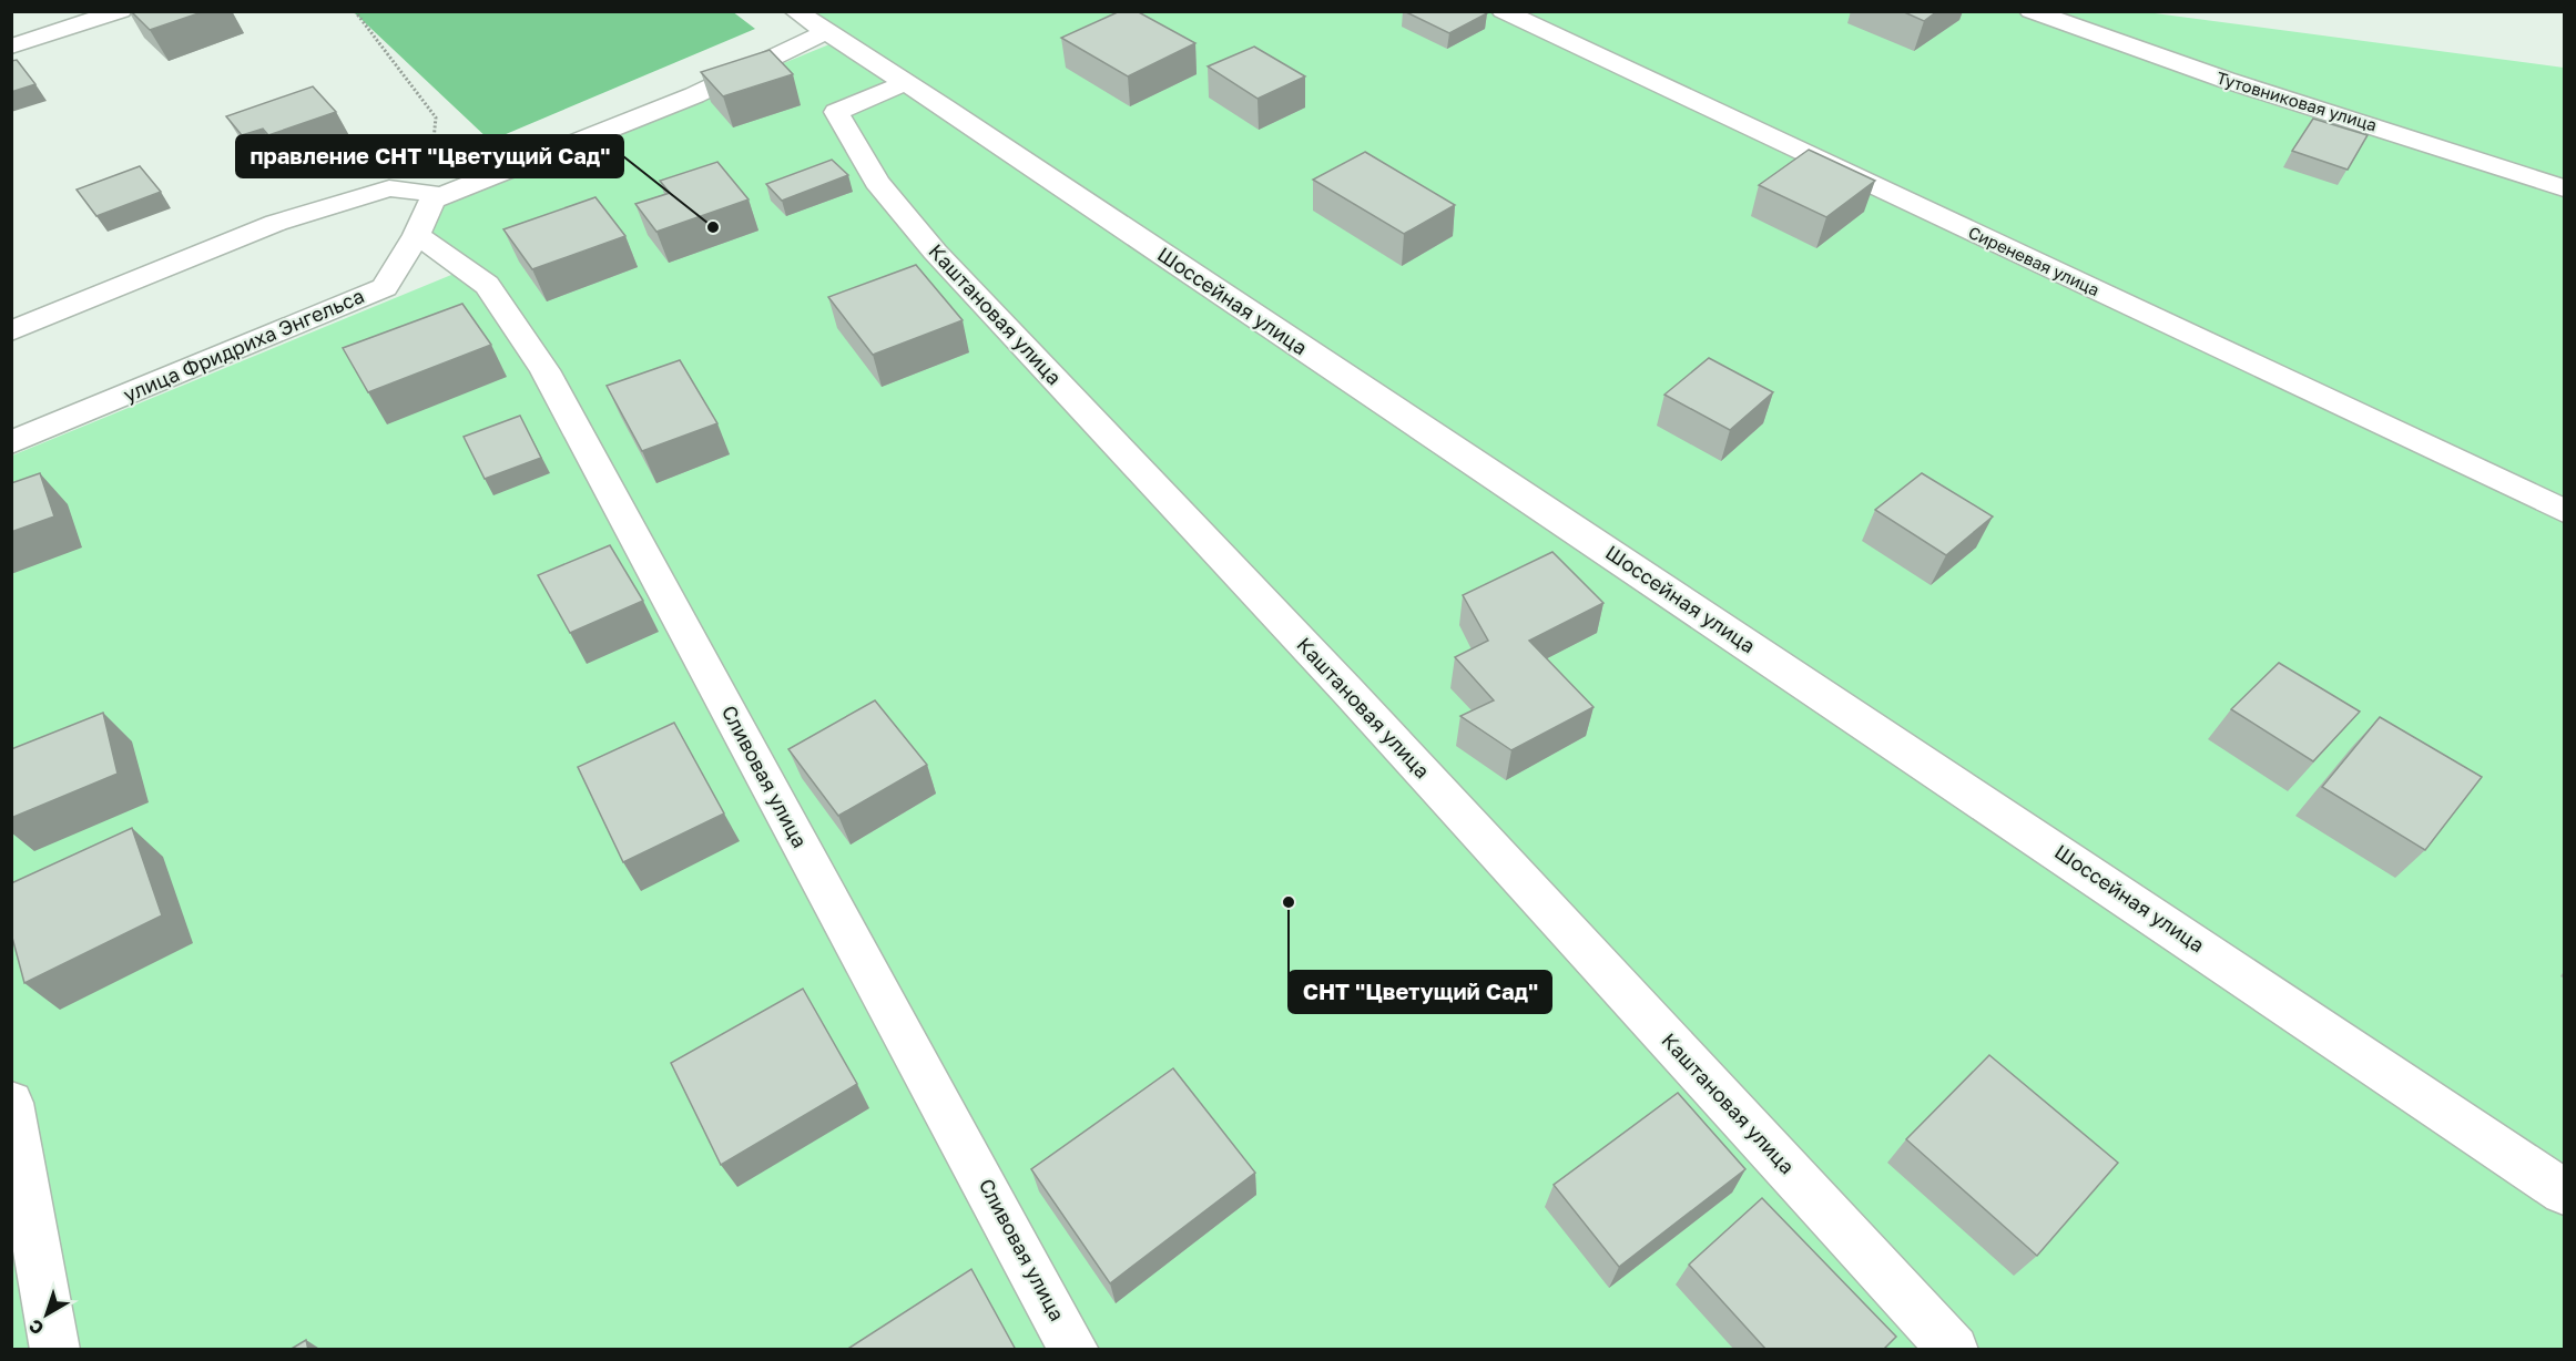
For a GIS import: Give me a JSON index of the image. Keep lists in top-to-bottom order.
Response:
{
  "streets": {
    "street": [
      "Тутовниковая улица",
      "Сиреневая улица",
      "Шоссейная улица",
      "Каштановая улица",
      "улица Фридриха Энгельса",
      "Сливовая улица"
    ]
  },
  "crossings": [
    ["Шоссейная улица", "Каштановая улица"],
    ["улица Фридриха Энгельса", "Сливовая улица"]
  ],
  "places": ["правление СНТ \"Цветущий Сад\"", "СНТ \"Цветущий Сад\""],
  "north": "bottom left"
}
